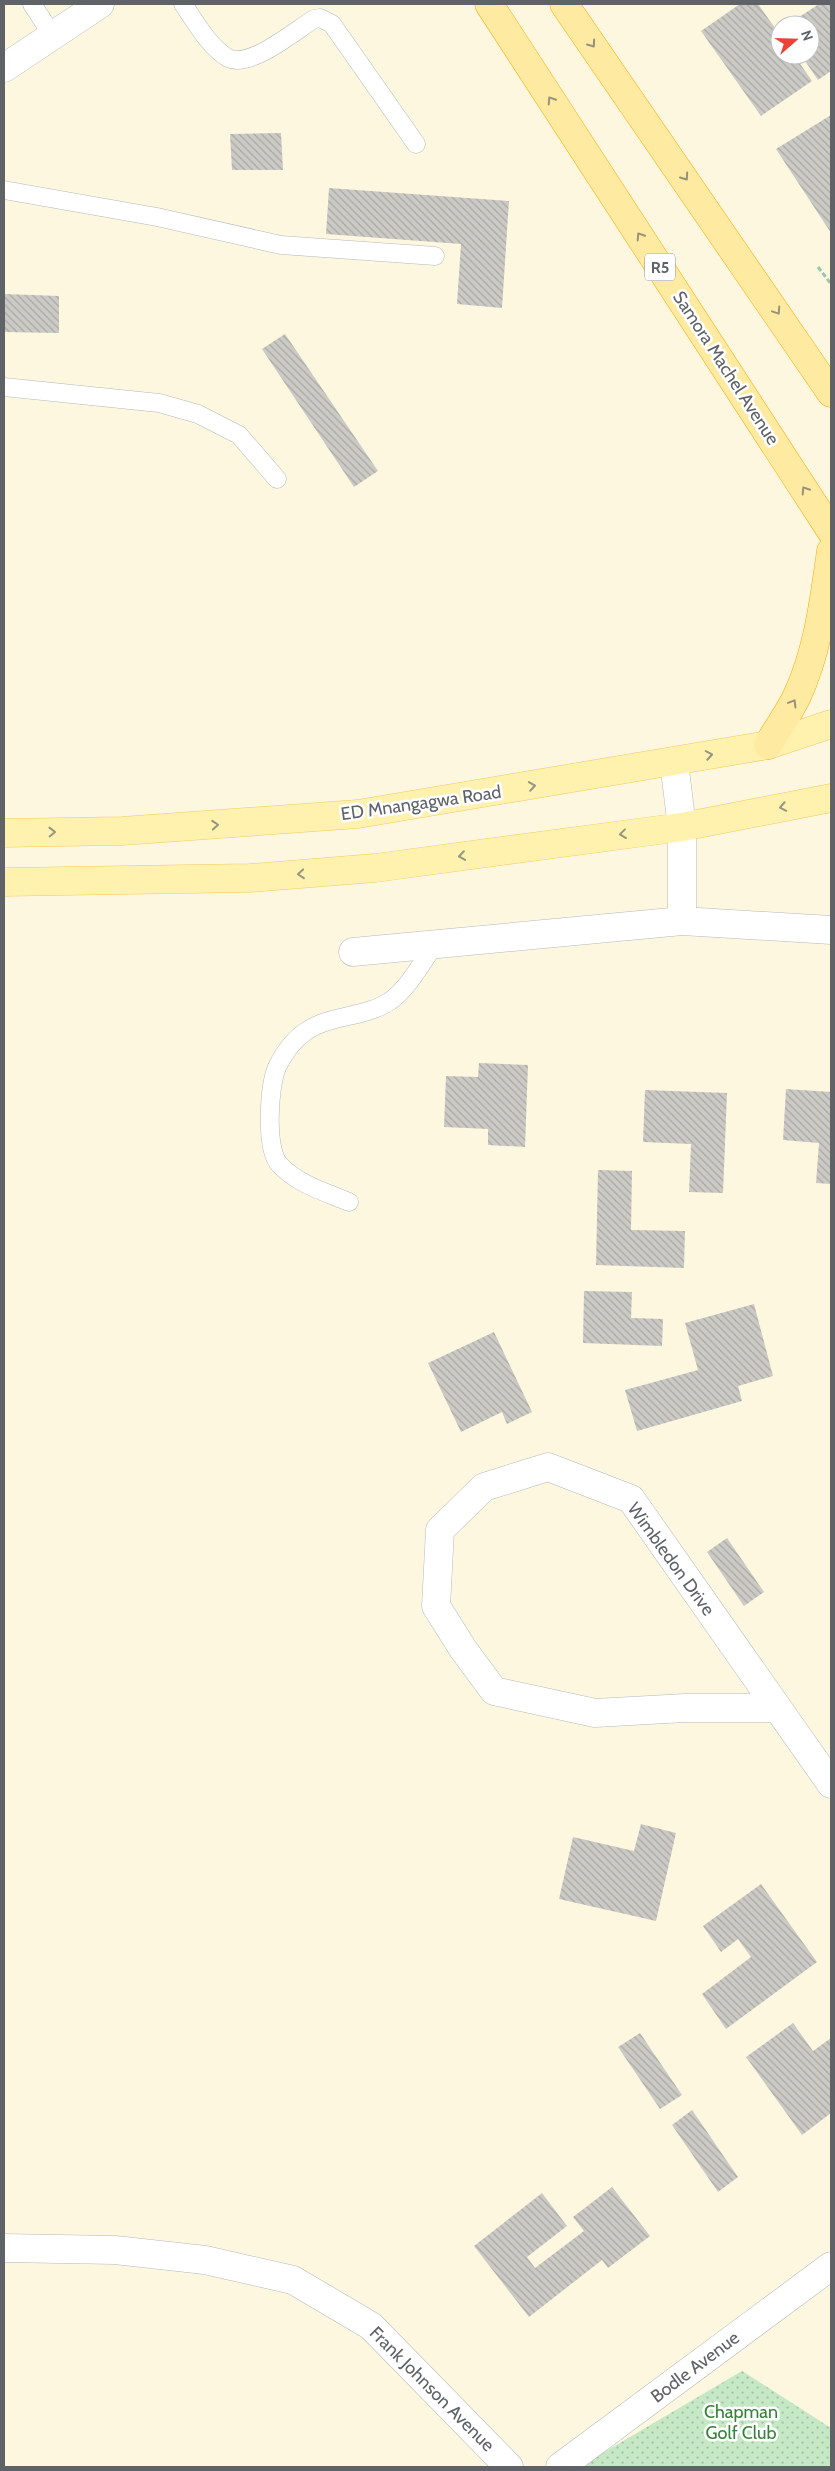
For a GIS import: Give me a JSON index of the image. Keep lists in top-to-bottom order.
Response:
{
  "streets": {
    "highway": ["R5", "Samora Machel Avenue"],
    "main road": ["ED Mnangagwa Road"],
    "street": ["Wimbledon Drive", "Bodle Avenue", "Frank Johnson Avenue"]
  },
  "parks": ["Chapman Golf Club"],
  "north": "right"
}
